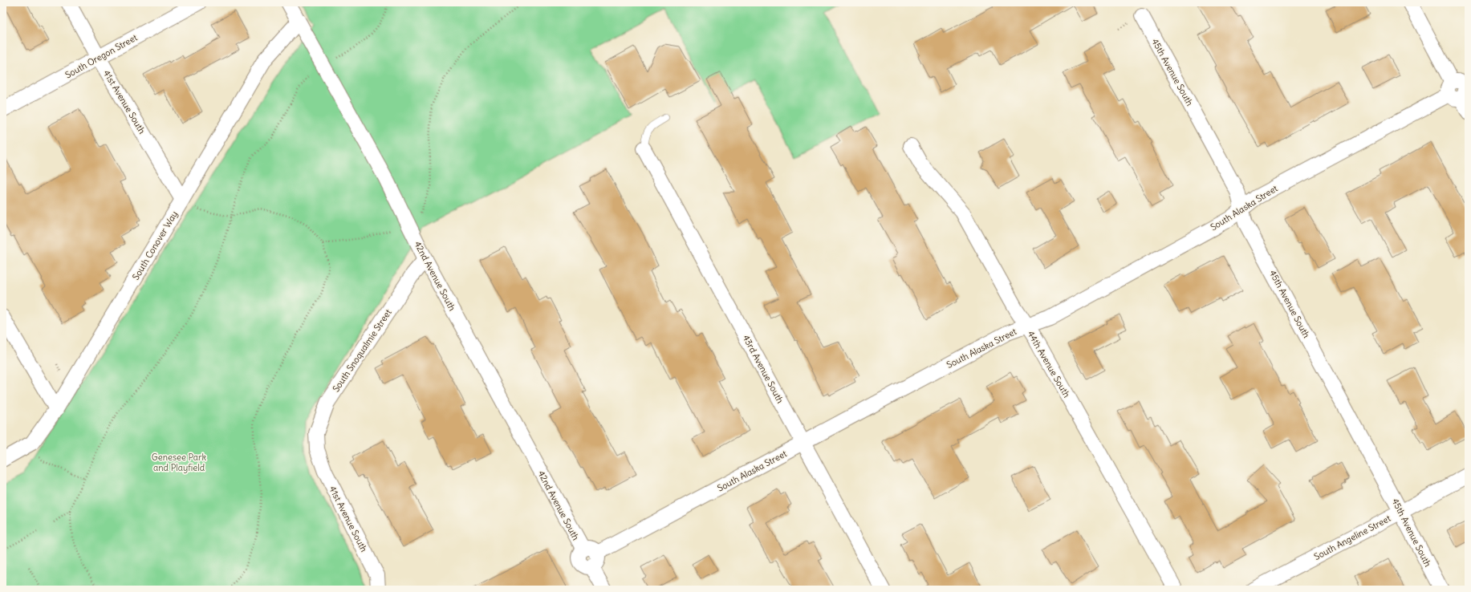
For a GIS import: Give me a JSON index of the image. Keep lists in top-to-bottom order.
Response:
{
  "streets": {
    "street": [
      "South Oregon Street",
      "45th Avenue South",
      "41st Avenue South",
      "South Alaska Street",
      "South Conover Way",
      "42nd Avenue South",
      "South Snoqualmie Street",
      "44th Avenue South",
      "43rd Avenue South",
      "South Angeline Street"
    ]
  },
  "crossings": [
    ["South Oregon Street", "41st Avenue South"],
    ["45th Avenue South", "South Alaska Street"],
    ["45th Avenue South", "South Angeline Street"],
    ["41st Avenue South", "South Conover Way"],
    ["41st Avenue South", "South Snoqualmie Street"],
    ["South Alaska Street", "42nd Avenue South"],
    ["South Alaska Street", "44th Avenue South"],
    ["South Alaska Street", "43rd Avenue South"],
    ["South Conover Way", "42nd Avenue South"],
    ["42nd Avenue South", "South Snoqualmie Street"]
  ],
  "parks": ["Genesee Park and Playfield"]
}
